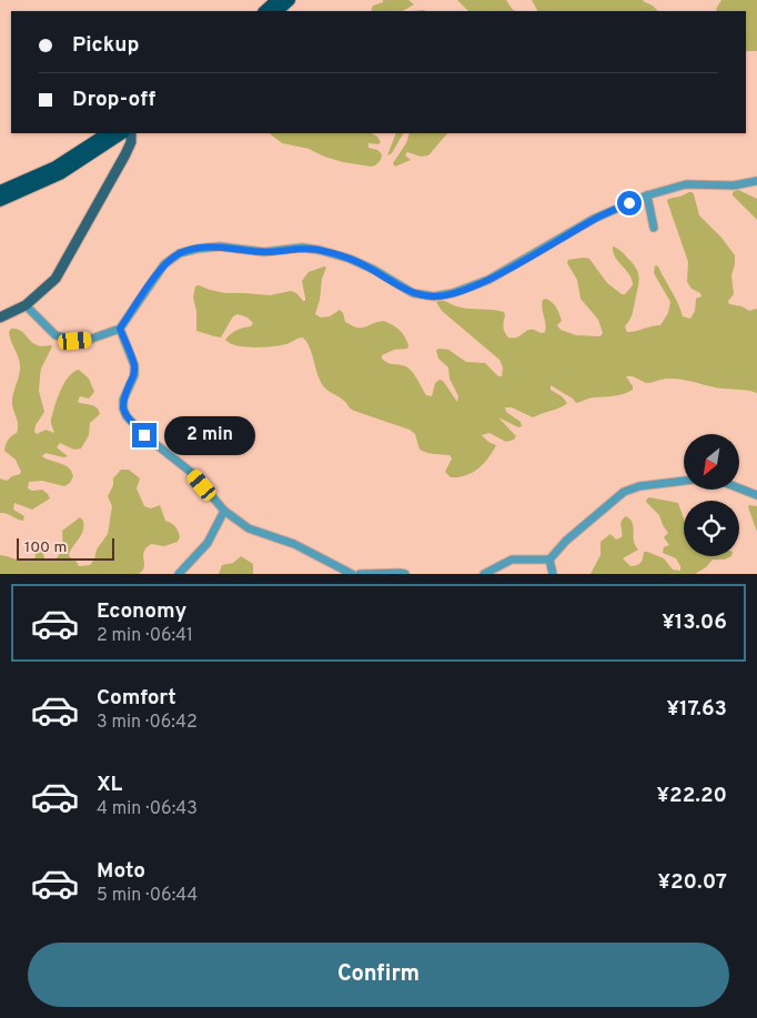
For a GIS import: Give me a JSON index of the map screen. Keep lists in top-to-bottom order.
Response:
{
  "scale_bar": "100 m",
  "north": "bottom left",
  "page": {
    "banner": ["Pickup", "Drop-off"],
    "bubble": "2 min",
    "scale": "100 m",
    "list": [
      {
        "name": "Economy",
        "note": "2 min · 06:41",
        "value": "¥13.06"
      },
      {
        "name": "Comfort",
        "note": "3 min · 06:42",
        "value": "¥17.63"
      },
      {
        "name": "XL",
        "note": "4 min · 06:43",
        "value": "¥22.20"
      },
      {
        "name": "Moto",
        "note": "5 min · 06:44",
        "value": "¥20.07"
      }
    ],
    "buttons": "Confirm"
  }
}
